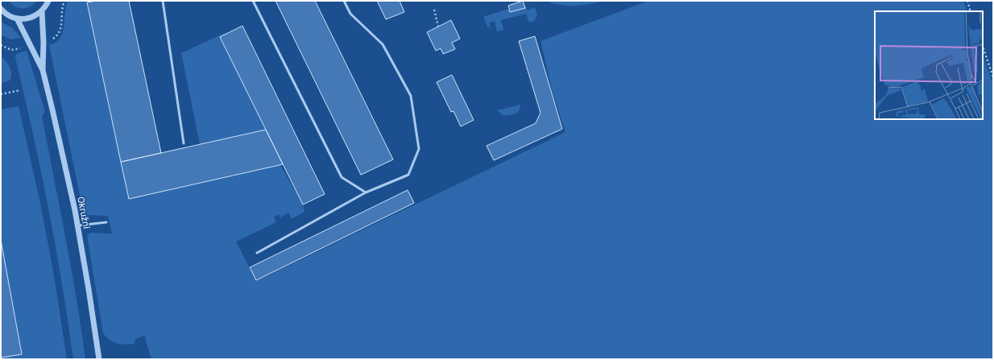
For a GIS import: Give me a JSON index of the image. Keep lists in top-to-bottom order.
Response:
{
  "streets": {
    "street": ["Okružní"]
  }
}
